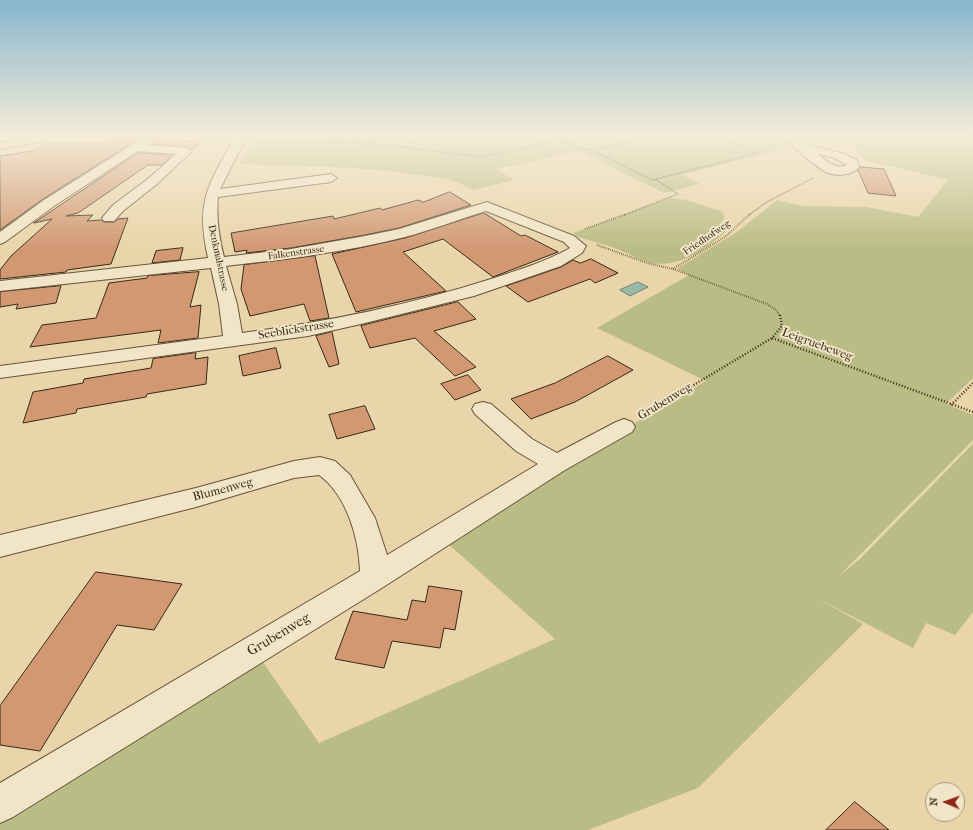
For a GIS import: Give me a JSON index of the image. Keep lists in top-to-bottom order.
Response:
{
  "streets": {
    "street": [
      "Falkenstrasse",
      "Denkmalstrasse",
      "Seeblickstrasse",
      "Grubenweg",
      "Blumenweg"
    ],
    "path": ["Friedhofweg", "Leigruebeweg"]
  },
  "crossings": [
    ["Friedhofweg", "Leigruebeweg"],
    ["Falkenstrasse", "Denkmalstrasse"],
    ["Falkenstrasse", "Seeblickstrasse"],
    ["Falkenstrasse", "Leigruebeweg"],
    ["Denkmalstrasse", "Seeblickstrasse"],
    ["Seeblickstrasse", "Leigruebeweg"],
    ["Leigruebeweg", "Grubenweg"],
    ["Grubenweg", "Blumenweg"]
  ],
  "north": "left"
}
